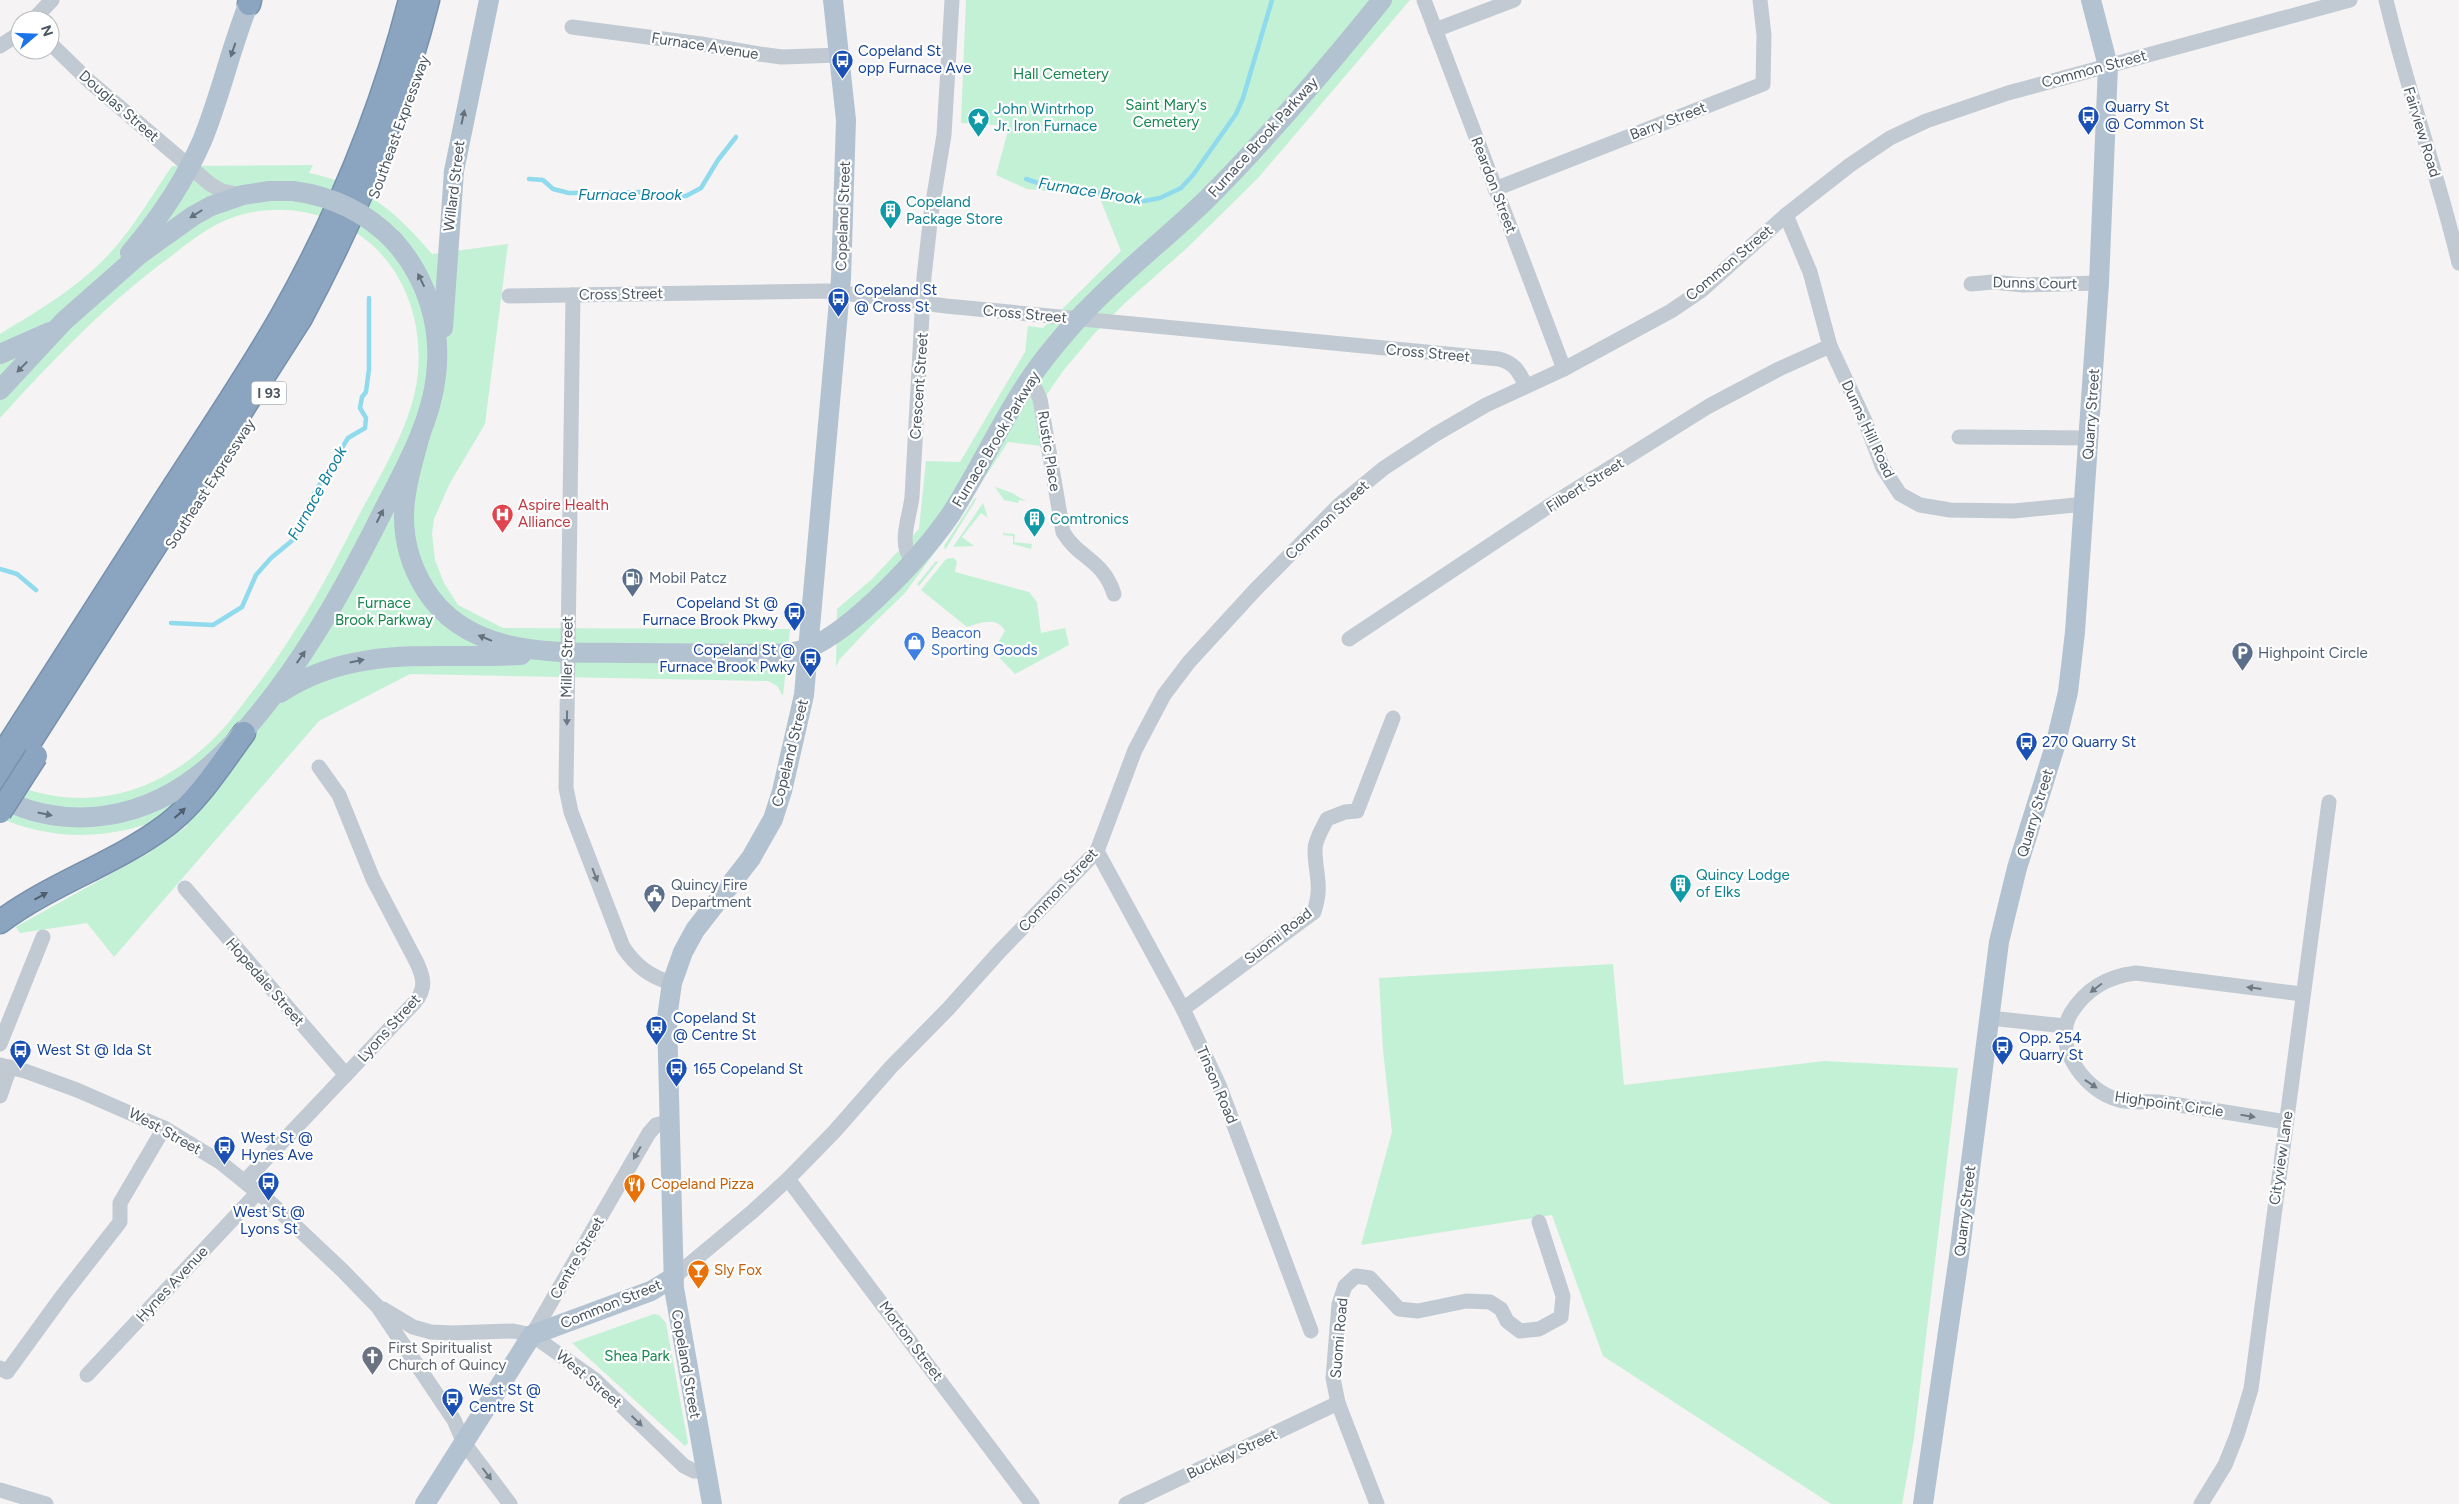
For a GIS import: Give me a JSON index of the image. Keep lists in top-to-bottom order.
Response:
{
  "streets": {
    "highway": ["Southeast Expressway", "I 93"],
    "main road": [
      "Common Street",
      "Furnace Brook Parkway",
      "Willard Street",
      "Copeland Street",
      "Quarry Street",
      "Centre Street"
    ],
    "street": [
      "Furnace Avenue",
      "Douglas Street",
      "Barry Street",
      "Fairview Road",
      "Reardon Street",
      "Dunns Court",
      "Cross Street",
      "Crescent Street",
      "Dunns Hill Road",
      "Rustic Place",
      "Filbert Street",
      "Miller Street",
      "Suomi Road",
      "Hopedale Street",
      "Lyons Street",
      "Tinson Road",
      "Highpoint Circle",
      "West Street",
      "Cityview Lane",
      "Hynes Avenue",
      "Morton Street",
      "Buckley Street"
    ]
  },
  "crossings": [
    ["Furnace Avenue", "Copeland Street"],
    ["Common Street", "Reardon Street"],
    ["Common Street", "Copeland Street"],
    ["Common Street", "Cross Street"],
    ["Common Street", "Quarry Street"],
    ["Common Street", "Dunns Hill Road"],
    ["Common Street", "Tinson Road"],
    ["Common Street", "West Street"],
    ["Common Street", "Centre Street"],
    ["Common Street", "Morton Street"],
    ["Douglas Street", "Furnace Brook Parkway"],
    ["Barry Street", "Reardon Street"],
    ["Southeast Expressway", "I 93"],
    ["Furnace Brook Parkway", "Willard Street"],
    ["Furnace Brook Parkway", "Copeland Street"],
    ["Furnace Brook Parkway", "Cross Street"],
    ["Furnace Brook Parkway", "Crescent Street"],
    ["Furnace Brook Parkway", "Rustic Place"],
    ["Furnace Brook Parkway", "Miller Street"],
    ["Copeland Street", "Cross Street"],
    ["Copeland Street", "Miller Street"],
    ["Copeland Street", "West Street"],
    ["Copeland Street", "Centre Street"],
    ["Dunns Court", "Quarry Street"],
    ["Cross Street", "Crescent Street"],
    ["Cross Street", "Miller Street"],
    ["Quarry Street", "Dunns Hill Road"],
    ["Dunns Hill Road", "Filbert Street"],
    ["Suomi Road", "Tinson Road"],
    ["Suomi Road", "Buckley Street"],
    ["Hopedale Street", "Lyons Street"],
    ["Lyons Street", "West Street"],
    ["Highpoint Circle", "Cityview Lane"],
    ["West Street", "Centre Street"],
    ["West Street", "Hynes Avenue"]
  ],
  "one_way": [
    "Willard Street",
    "Miller Street",
    "Highpoint Circle",
    "Centre Street"
  ],
  "water": ["Furnace Brook"],
  "parks": [
    "Hall Cemetery",
    "Saint Mary's Cemetery",
    "Furnace Brook Parkway",
    "Shea Park"
  ],
  "places": {
    "bus stop": [
      "Copeland St opp Furnace Ave",
      "Quarry St @ Common St",
      "Copeland St @ Cross St",
      "Copeland St @ Furnace Brook Pkwy",
      "Copeland St @ Furnace Brook Pwky",
      "270 Quarry St",
      "Copeland St @ Centre St",
      "Opp. 254 Quarry St",
      "West St @ Ida St",
      "165 Copeland St",
      "West St @ Hynes Ave",
      "West St @ Lyons St",
      "West St @ Centre St"
    ],
    "place": ["John Wintrhop Jr. Iron Furnace"],
    "building": ["Copeland Package Store", "Comtronics", "Quincy Lodge of Elks"],
    "hospital": ["Aspire Health Alliance"],
    "fuel station": ["Mobil Patcz"],
    "shop": ["Beacon Sporting Goods"],
    "parking": ["Highpoint Circle"],
    "public building": ["Quincy Fire Department"],
    "restaurant": ["Copeland Pizza"],
    "bar": ["Sly Fox"],
    "church": ["First Spiritualist Church of Quincy"]
  },
  "north": "right"
}
